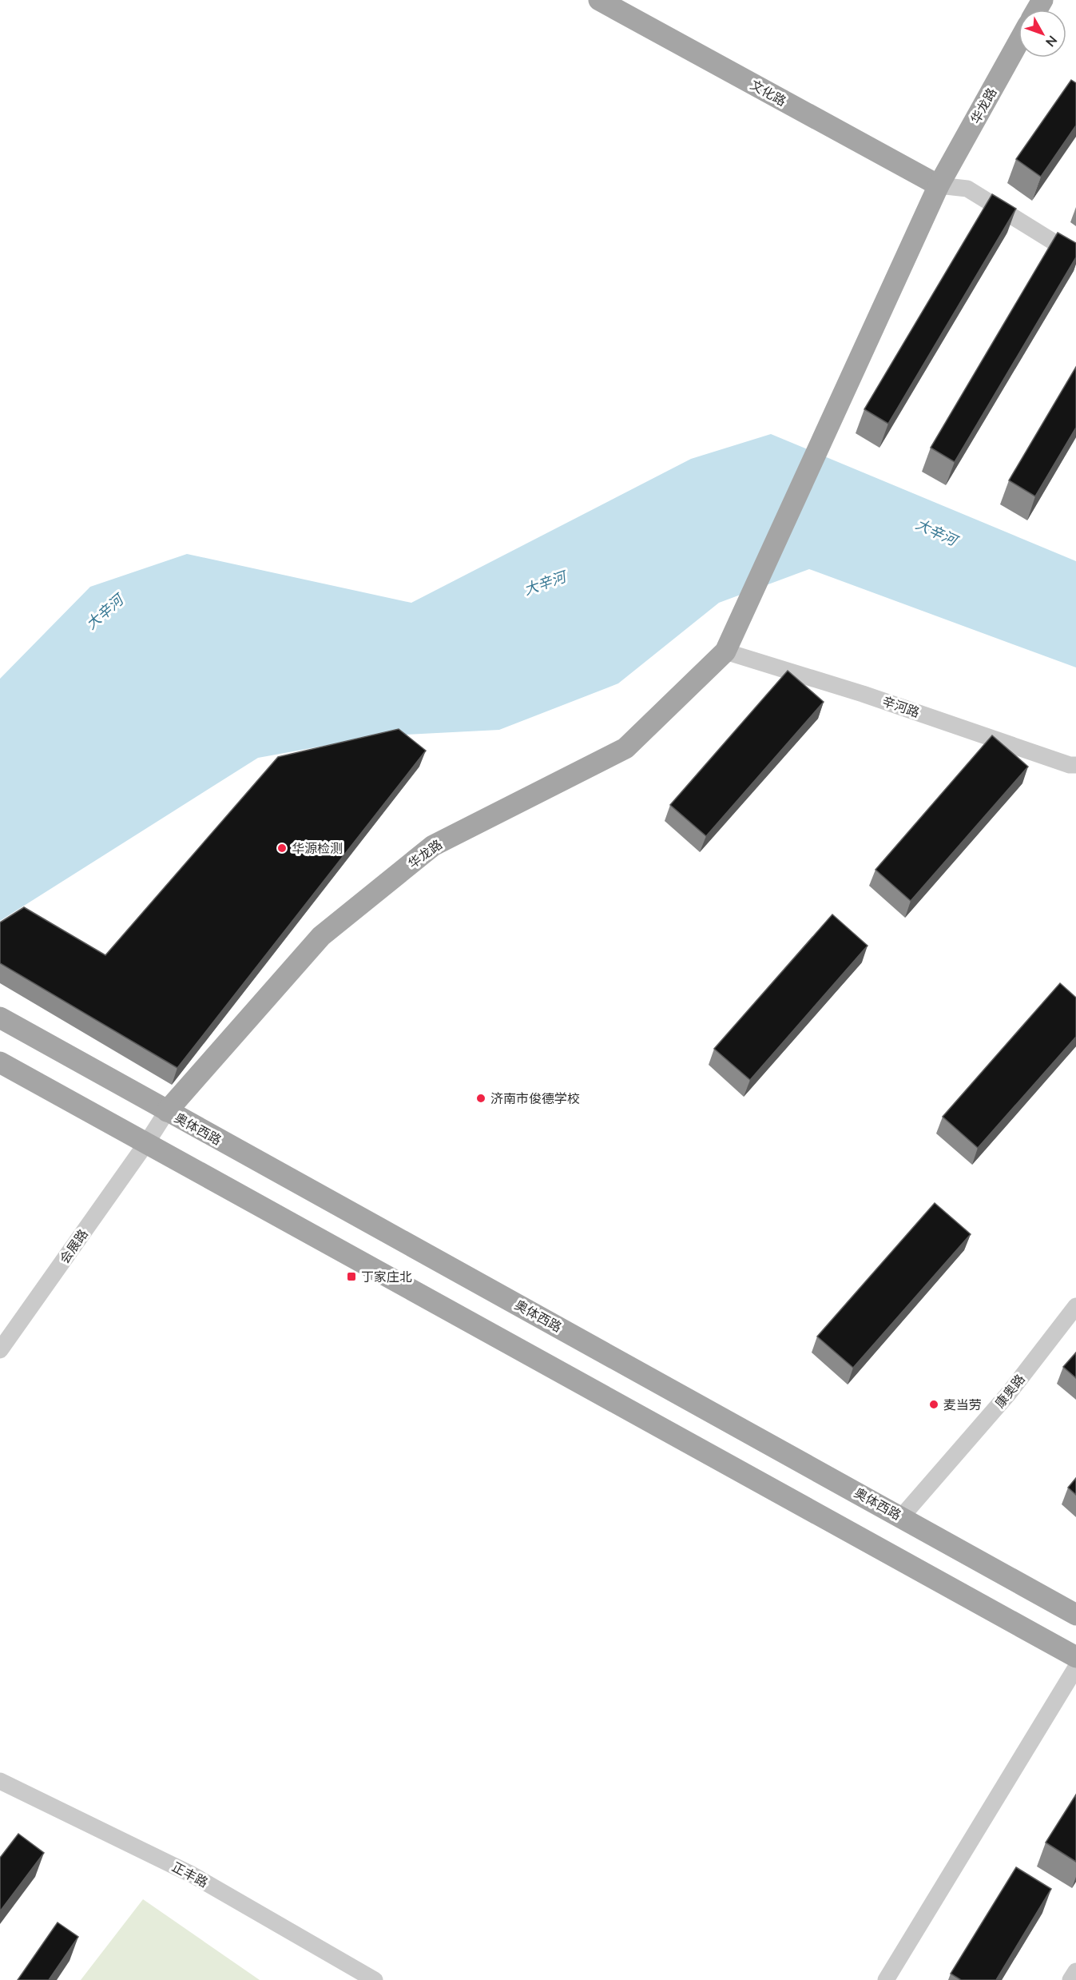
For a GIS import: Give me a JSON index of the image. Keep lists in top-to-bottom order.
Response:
{
  "streets": {
    "main road": ["文化路", "华龙路", "奥体西路"],
    "street": [
      "辛河路",
      "会展路",
      "康奥路",
      "正丰路"
    ]
  },
  "crossings": [
    ["文化路", "华龙路"],
    ["华龙路", "辛河路"],
    ["华龙路", "奥体西路"],
    ["奥体西路", "康奥路"]
  ],
  "water": ["大辛河"],
  "places": {
    "other": ["华源检测", "济南市俊德学校", "麦当劳"],
    "transit": ["丁家庄北"]
  },
  "north": "bottom right"
}
